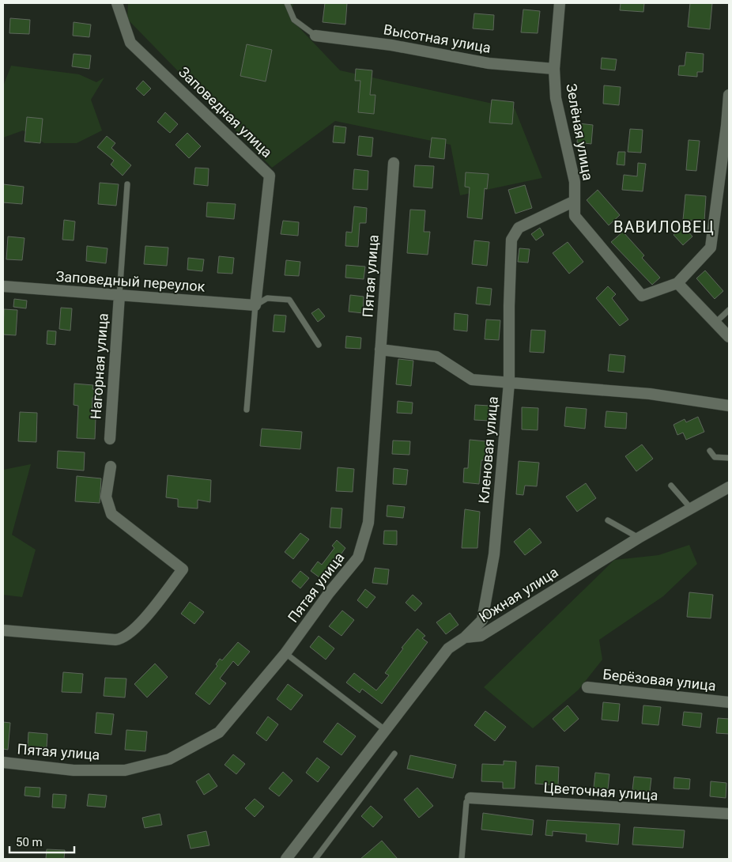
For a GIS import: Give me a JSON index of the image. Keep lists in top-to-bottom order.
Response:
{
  "streets": {
    "street": [
      "Высотная улица",
      "Заповедная улица",
      "Зелёная улица",
      "Пятая улица",
      "Заповедный переулок",
      "Нагорная улица",
      "Кленовая улица",
      "Южная улица",
      "Берёзовая улица",
      "Цветочная улица"
    ]
  },
  "crossings": [
    ["Высотная улица", "Зелёная улица"],
    ["Заповедная улица", "Заповедный переулок"],
    ["Заповедный переулок", "Нагорная улица"],
    ["Кленовая улица", "Южная улица"]
  ],
  "districts": ["ВАВИЛОВЕЦ"],
  "scale_bar": "50 m"
}
